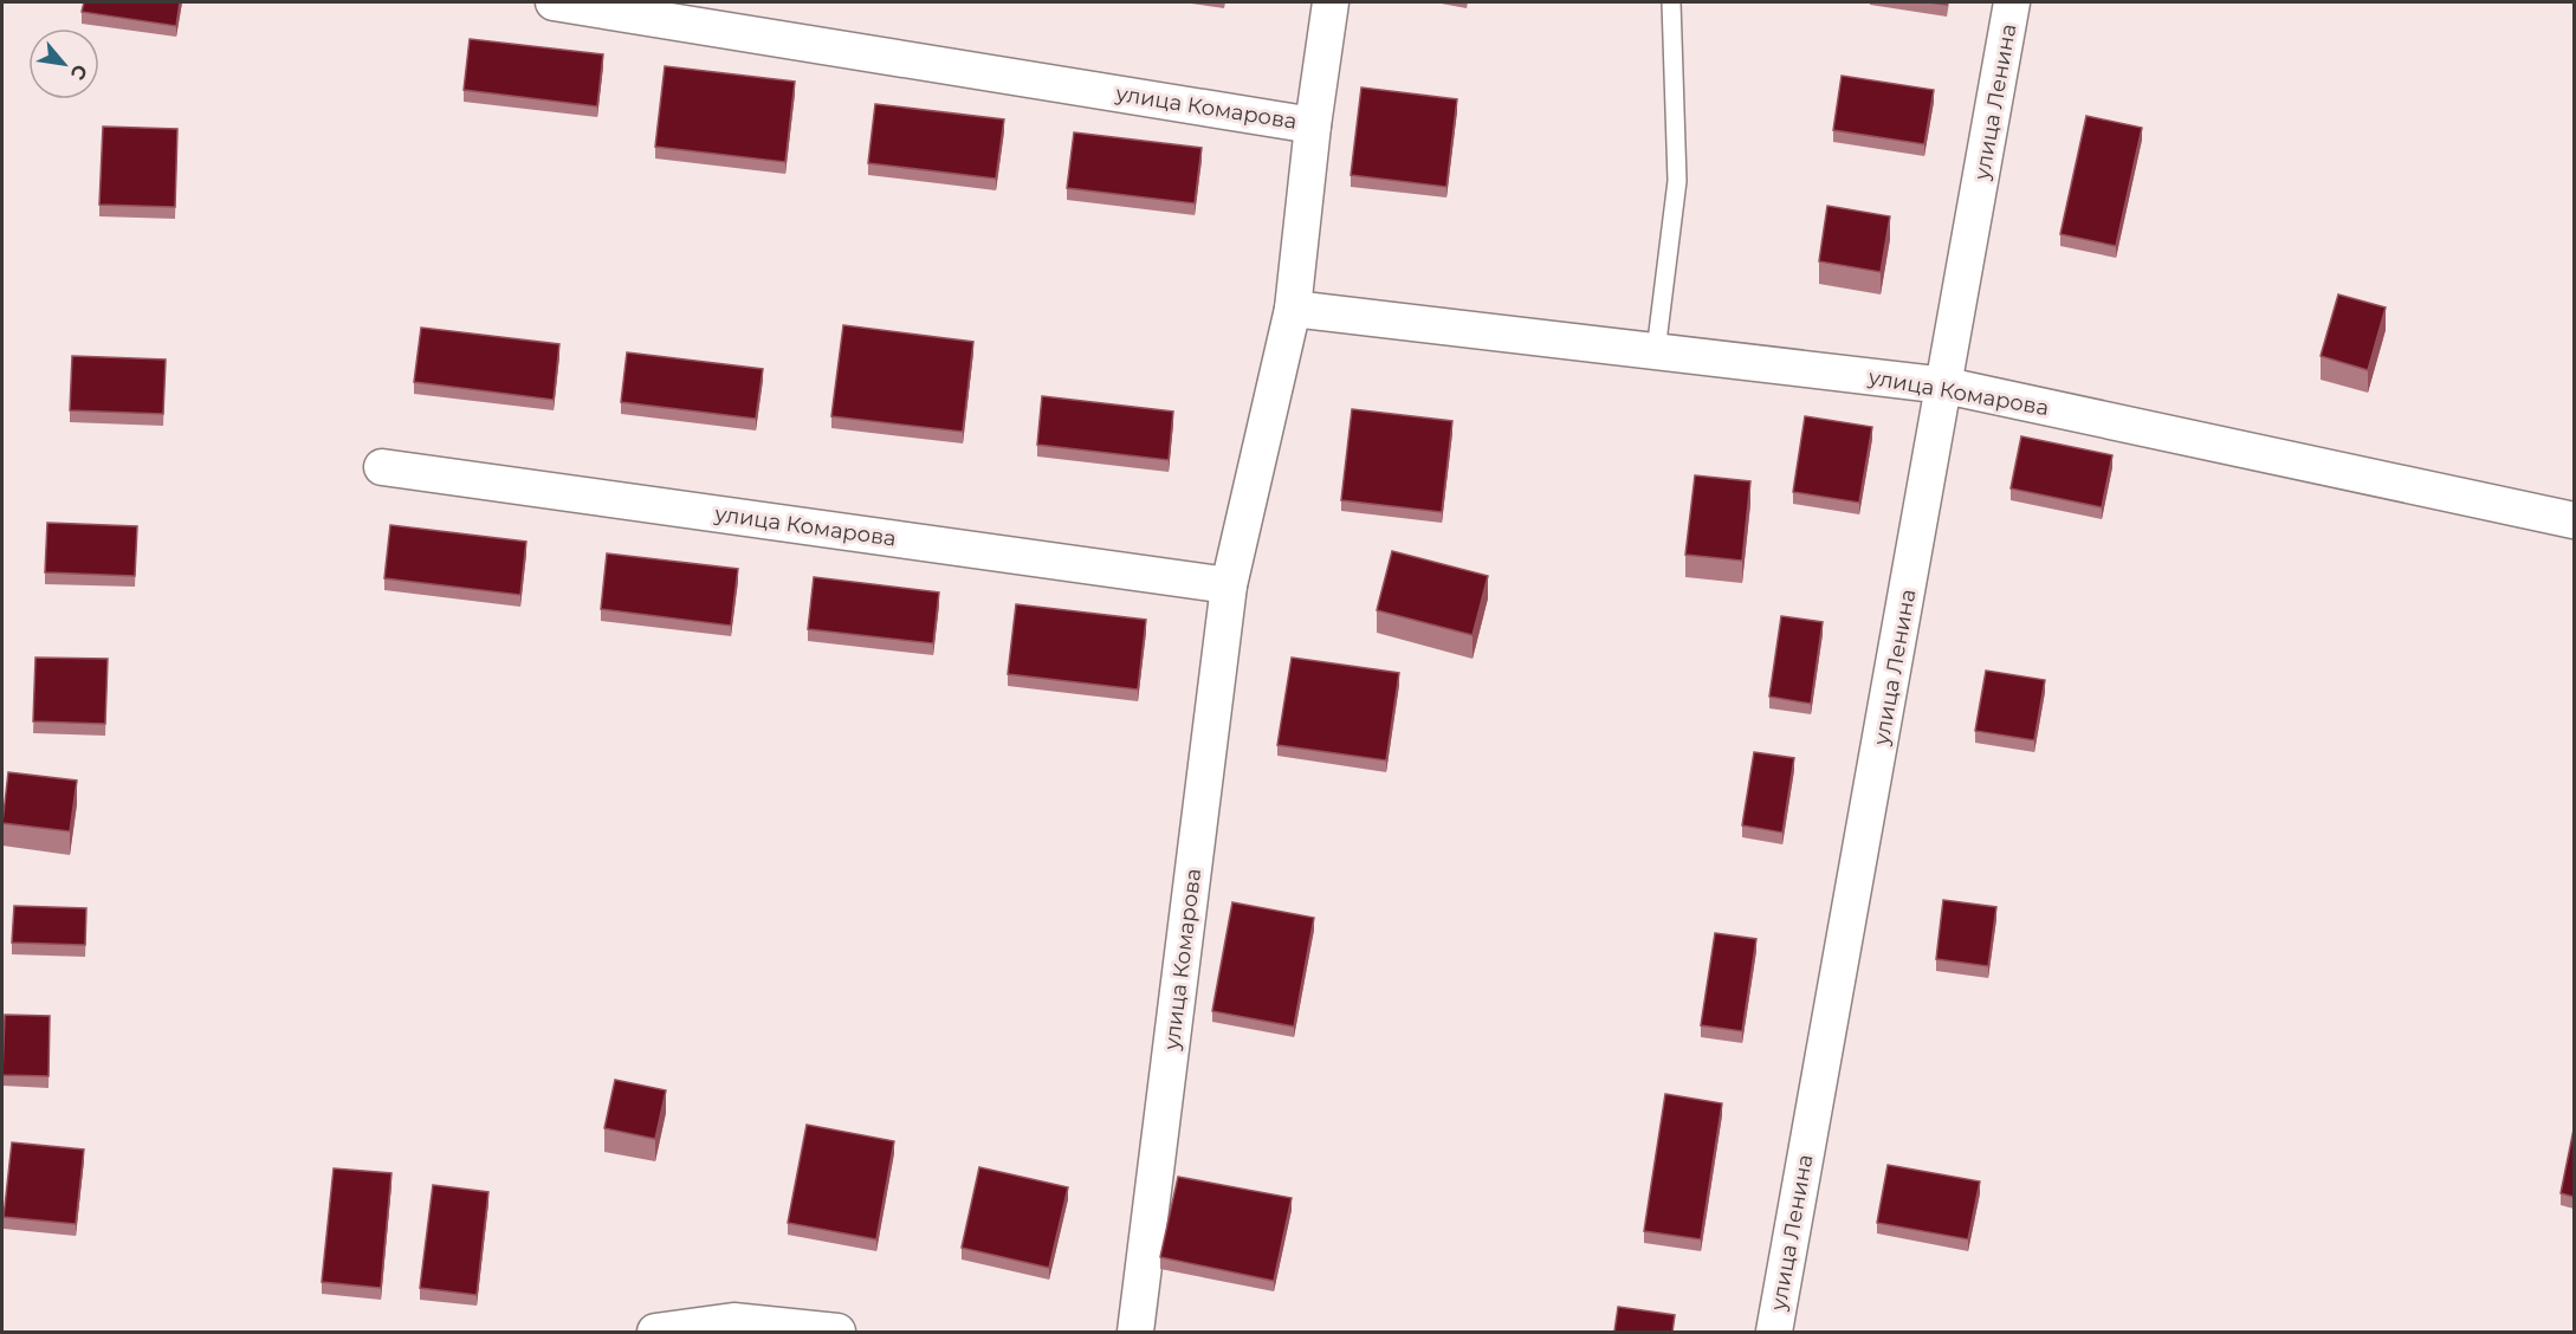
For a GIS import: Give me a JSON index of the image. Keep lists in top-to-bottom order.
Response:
{
  "streets": {
    "street": ["улица Ленина", "улица Комарова"]
  },
  "crossings": [
    ["улица Ленина", "улица Комарова"]
  ],
  "north": "bottom right"
}
